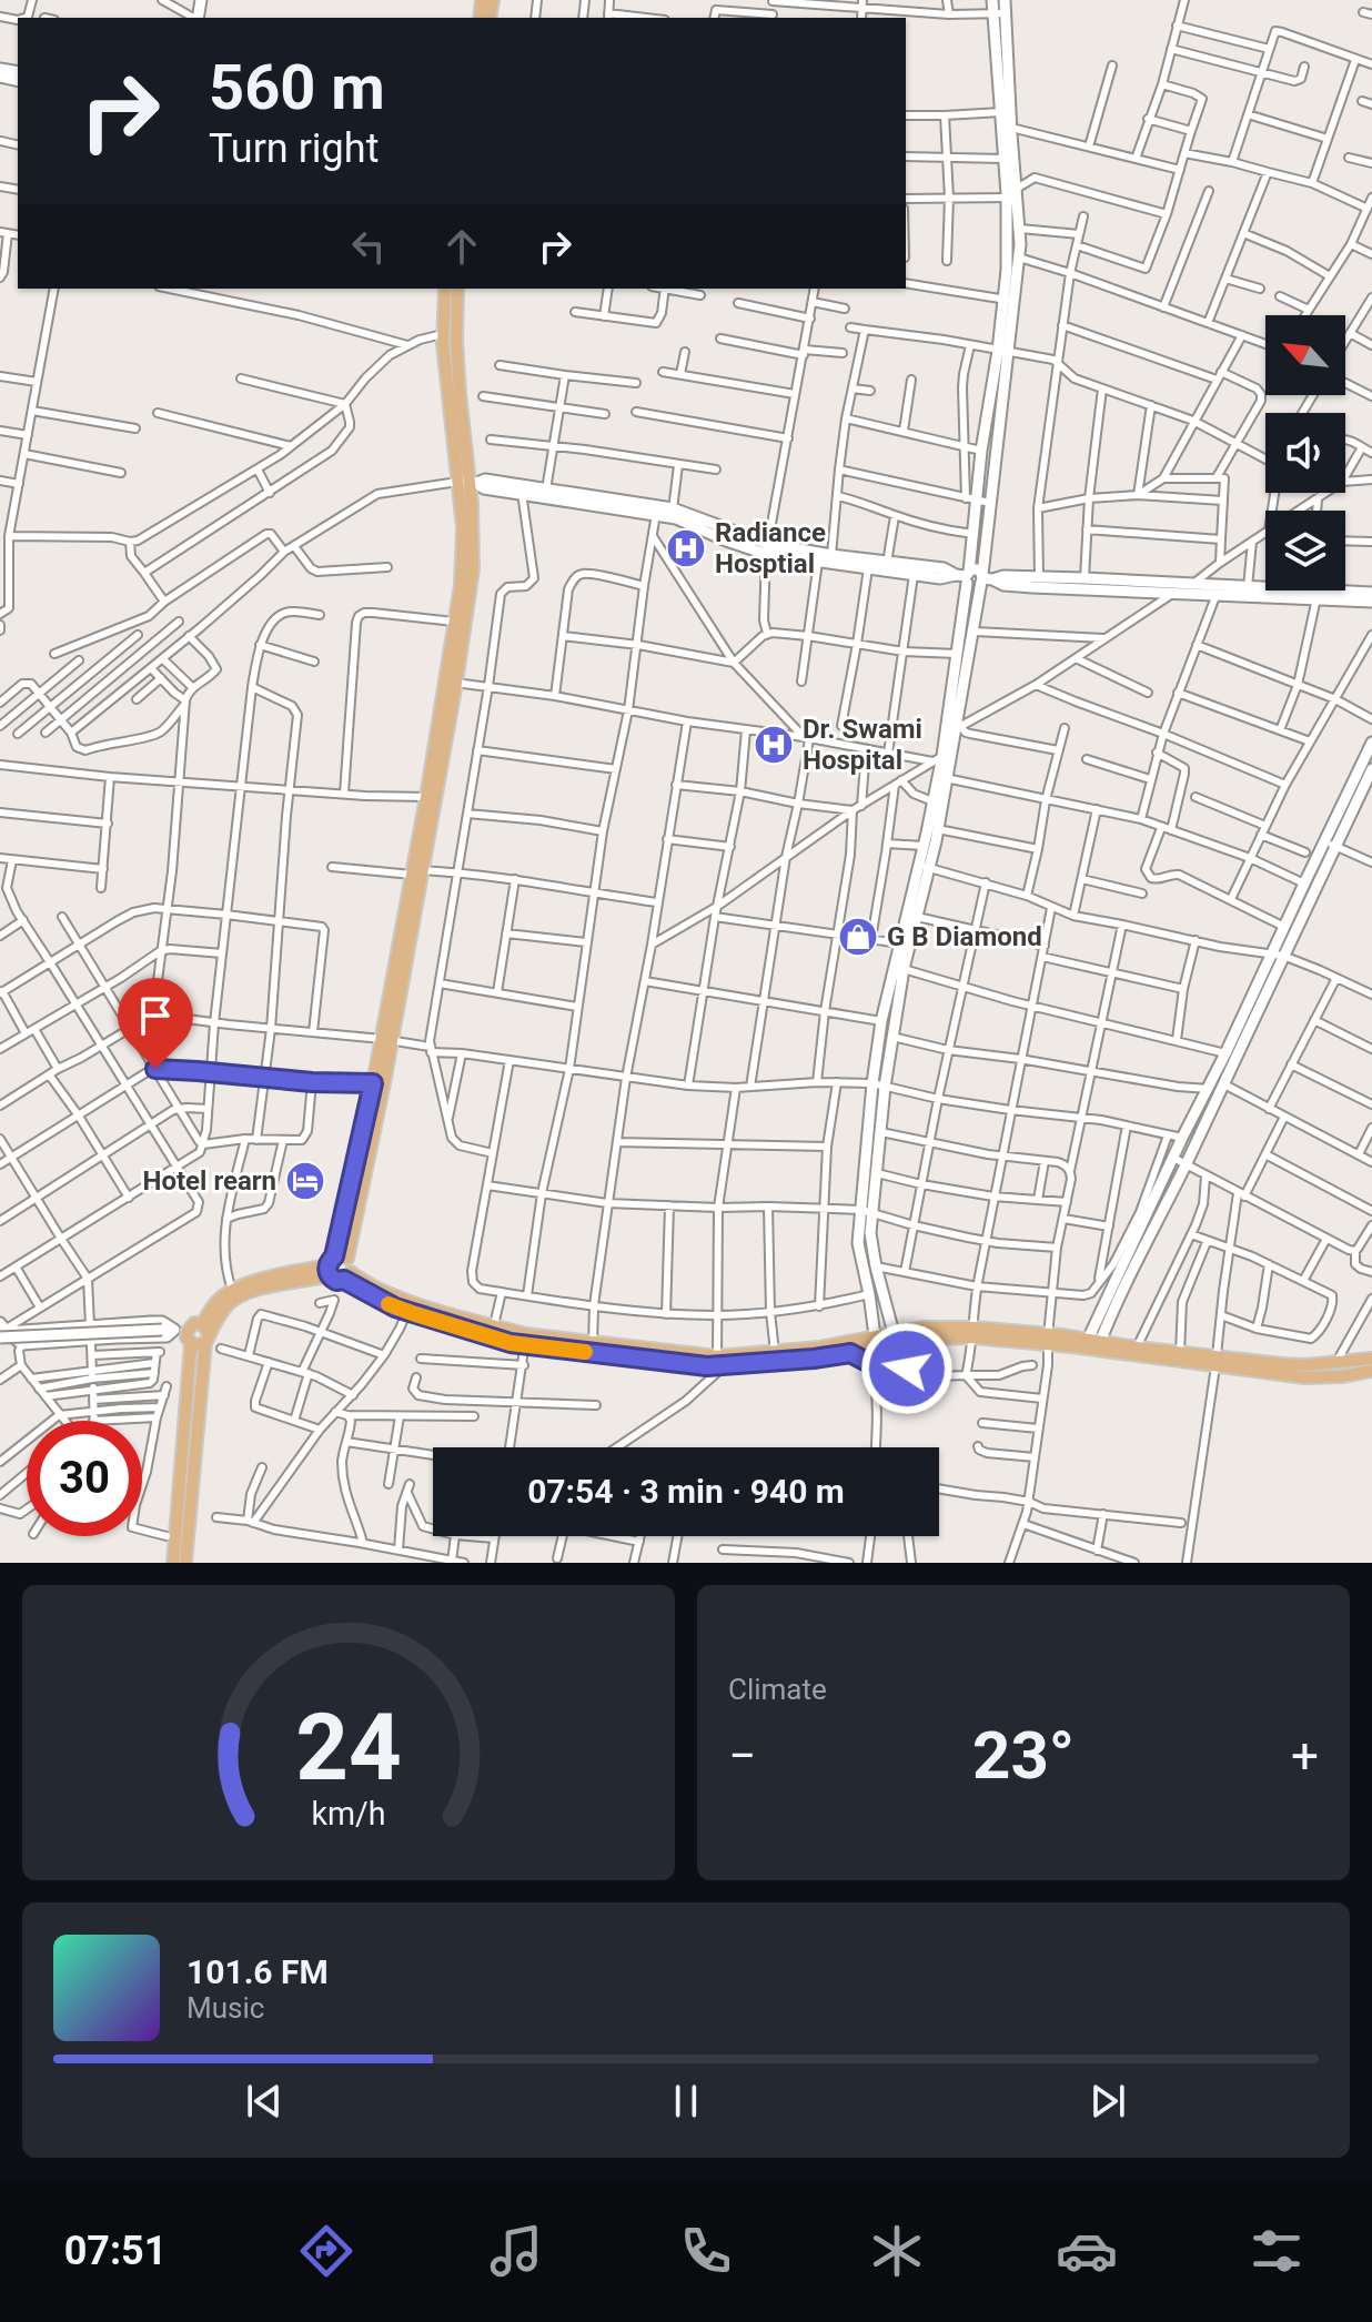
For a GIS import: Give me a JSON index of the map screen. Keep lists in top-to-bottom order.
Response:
{
  "places": {
    "hospital": ["Radiance Hosptial", "Dr. Swami Hospital"],
    "shop": ["G B Diamond"],
    "hotel": ["Hotel rearn"]
  },
  "north": "top left",
  "page": {
    "turn": ["560 m", "Turn right"],
    "limit": "30",
    "trip": "07:54 · 3 min · 940 m",
    "tile": "Climate",
    "heat": ["−", "23°", "+"],
    "song": ["101.6 FM", "Music"],
    "tabs": "07:51",
    "gauge": ["24", "km/h"]
  }
}
